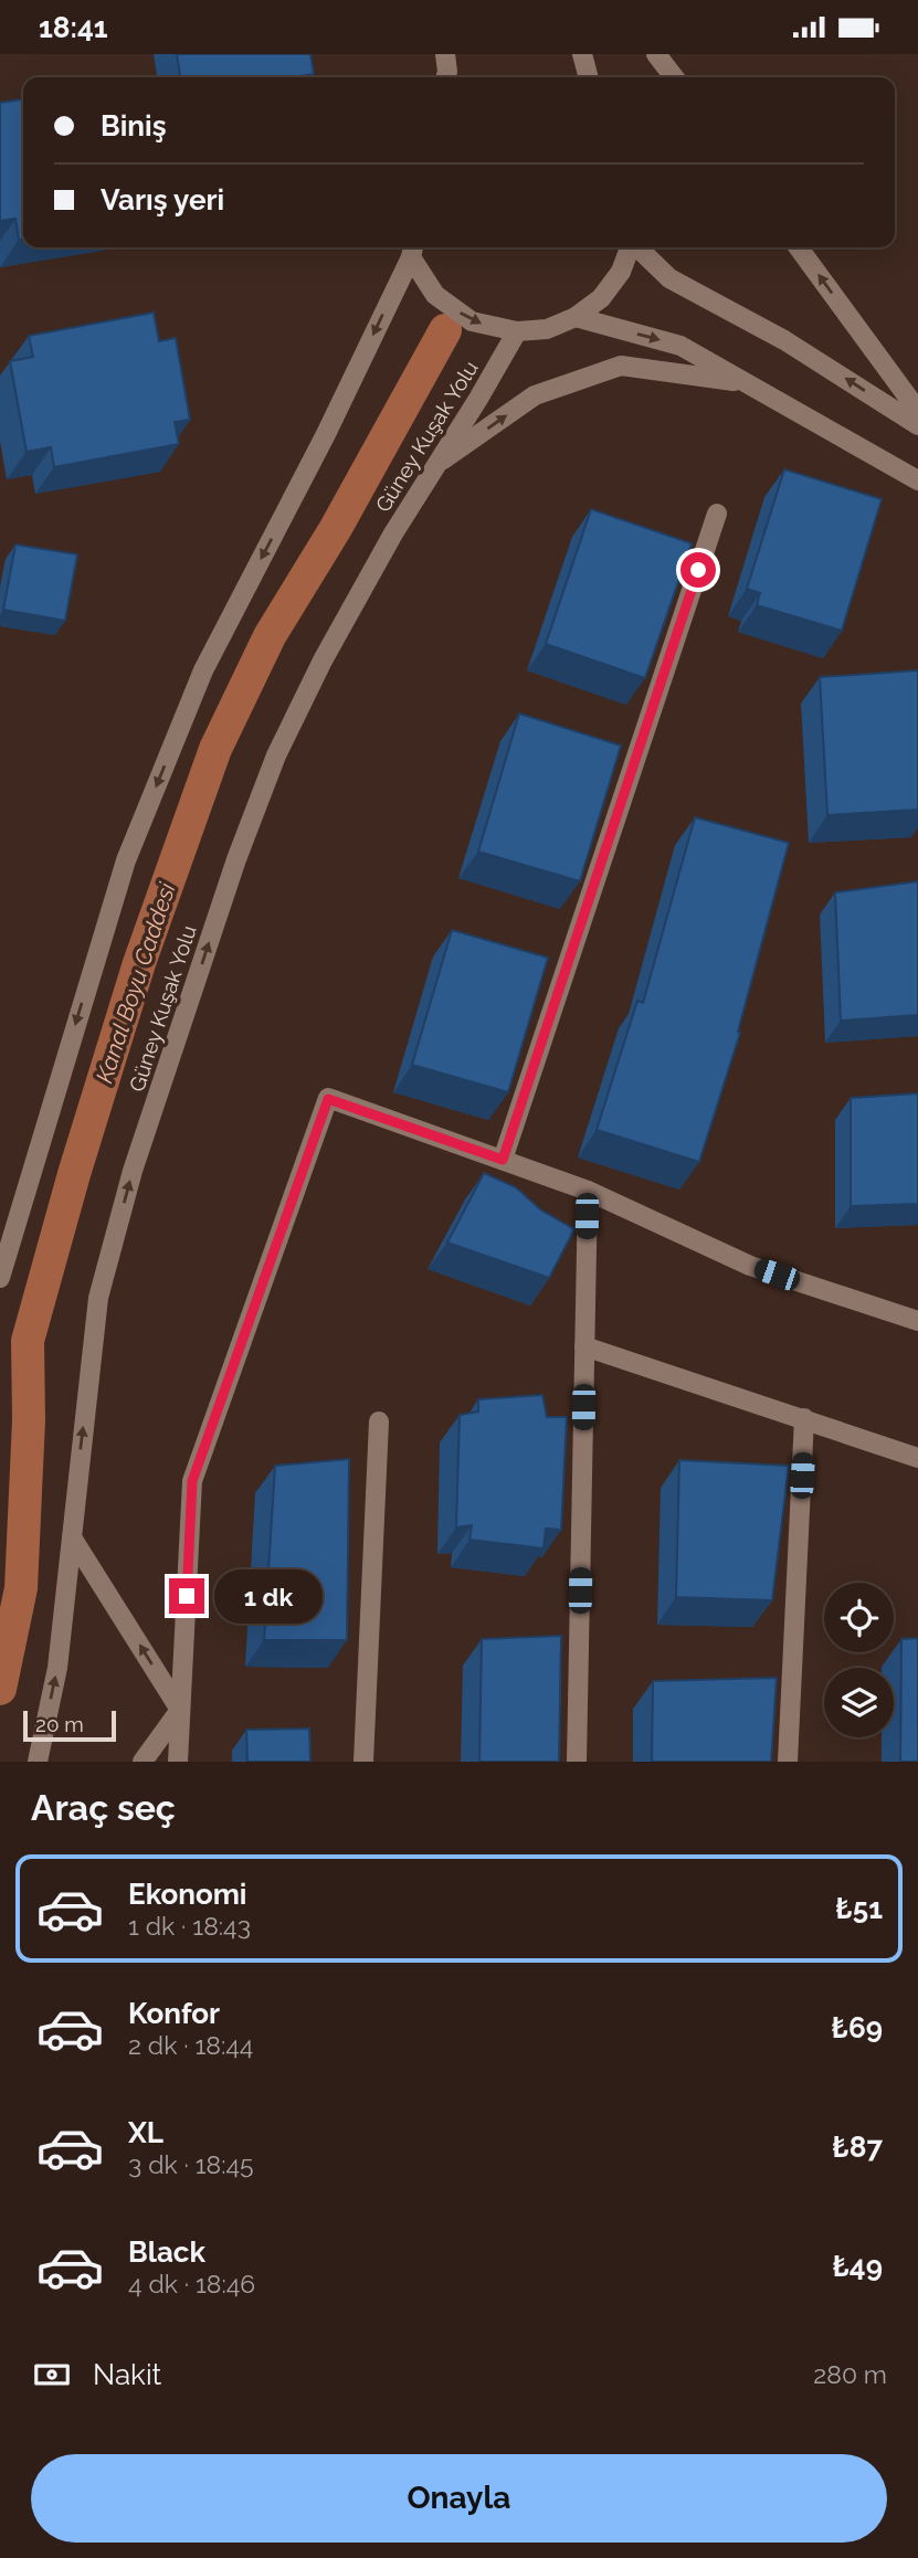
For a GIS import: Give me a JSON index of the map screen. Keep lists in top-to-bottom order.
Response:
{
  "streets": {
    "main road": ["Güney Kuşak Yolu"]
  },
  "water": ["Kanal Boyu Caddesi"],
  "scale_bar": "20 m",
  "page": {
    "status": "18:41",
    "banner": ["Biniş", "Varış yeri"],
    "bubble": "1 dk",
    "scale": "20 m",
    "heading": "Araç seç",
    "list": [
      {
        "name": "Ekonomi",
        "note": "1 dk · 18:43",
        "value": "₺51"
      },
      {
        "name": "Konfor",
        "note": "2 dk · 18:44",
        "value": "₺69"
      },
      {
        "name": "XL",
        "note": "3 dk · 18:45",
        "value": "₺87"
      },
      {
        "name": "Black",
        "note": "4 dk · 18:46",
        "value": "₺49"
      }
    ],
    "pay": ["Nakit", "280 m"],
    "buttons": "Onayla"
  }
}
